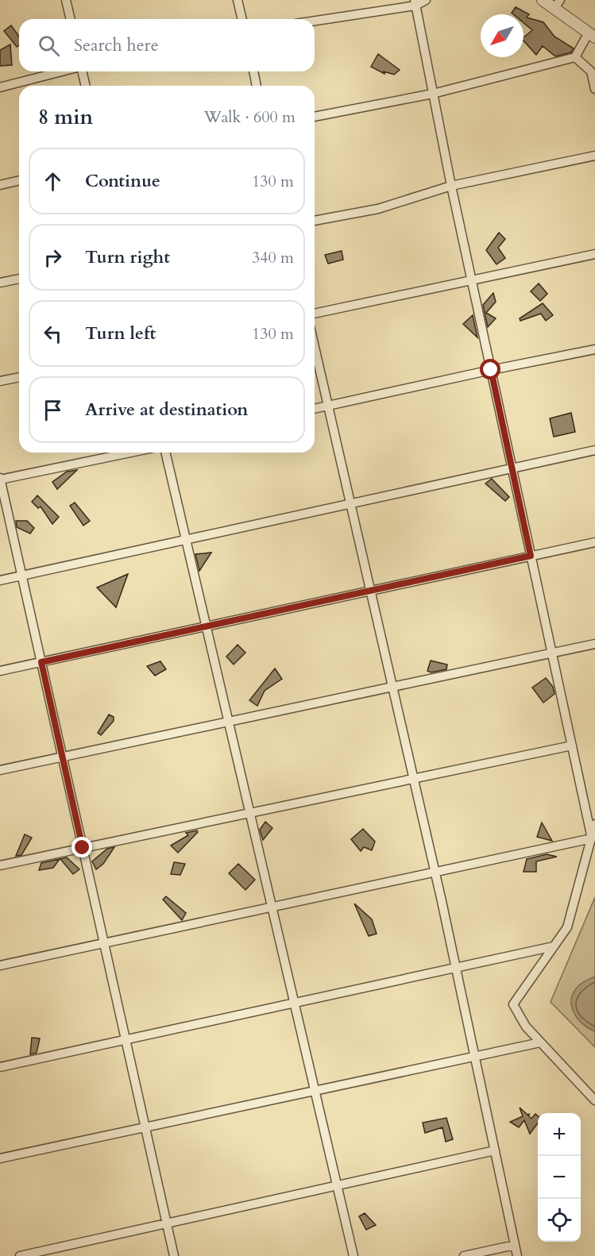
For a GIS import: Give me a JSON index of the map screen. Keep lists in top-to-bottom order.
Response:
{
  "north": "bottom left",
  "page": {
    "search": "Search here",
    "heading": ["8 min", "Walk · 600 m"],
    "list": [
      ["Continue", "130 m"],
      ["Turn right", "340 m"],
      ["Turn left", "130 m"],
      "Arrive at destination"
    ],
    "map_buttons": ["+", "−"]
  }
}
